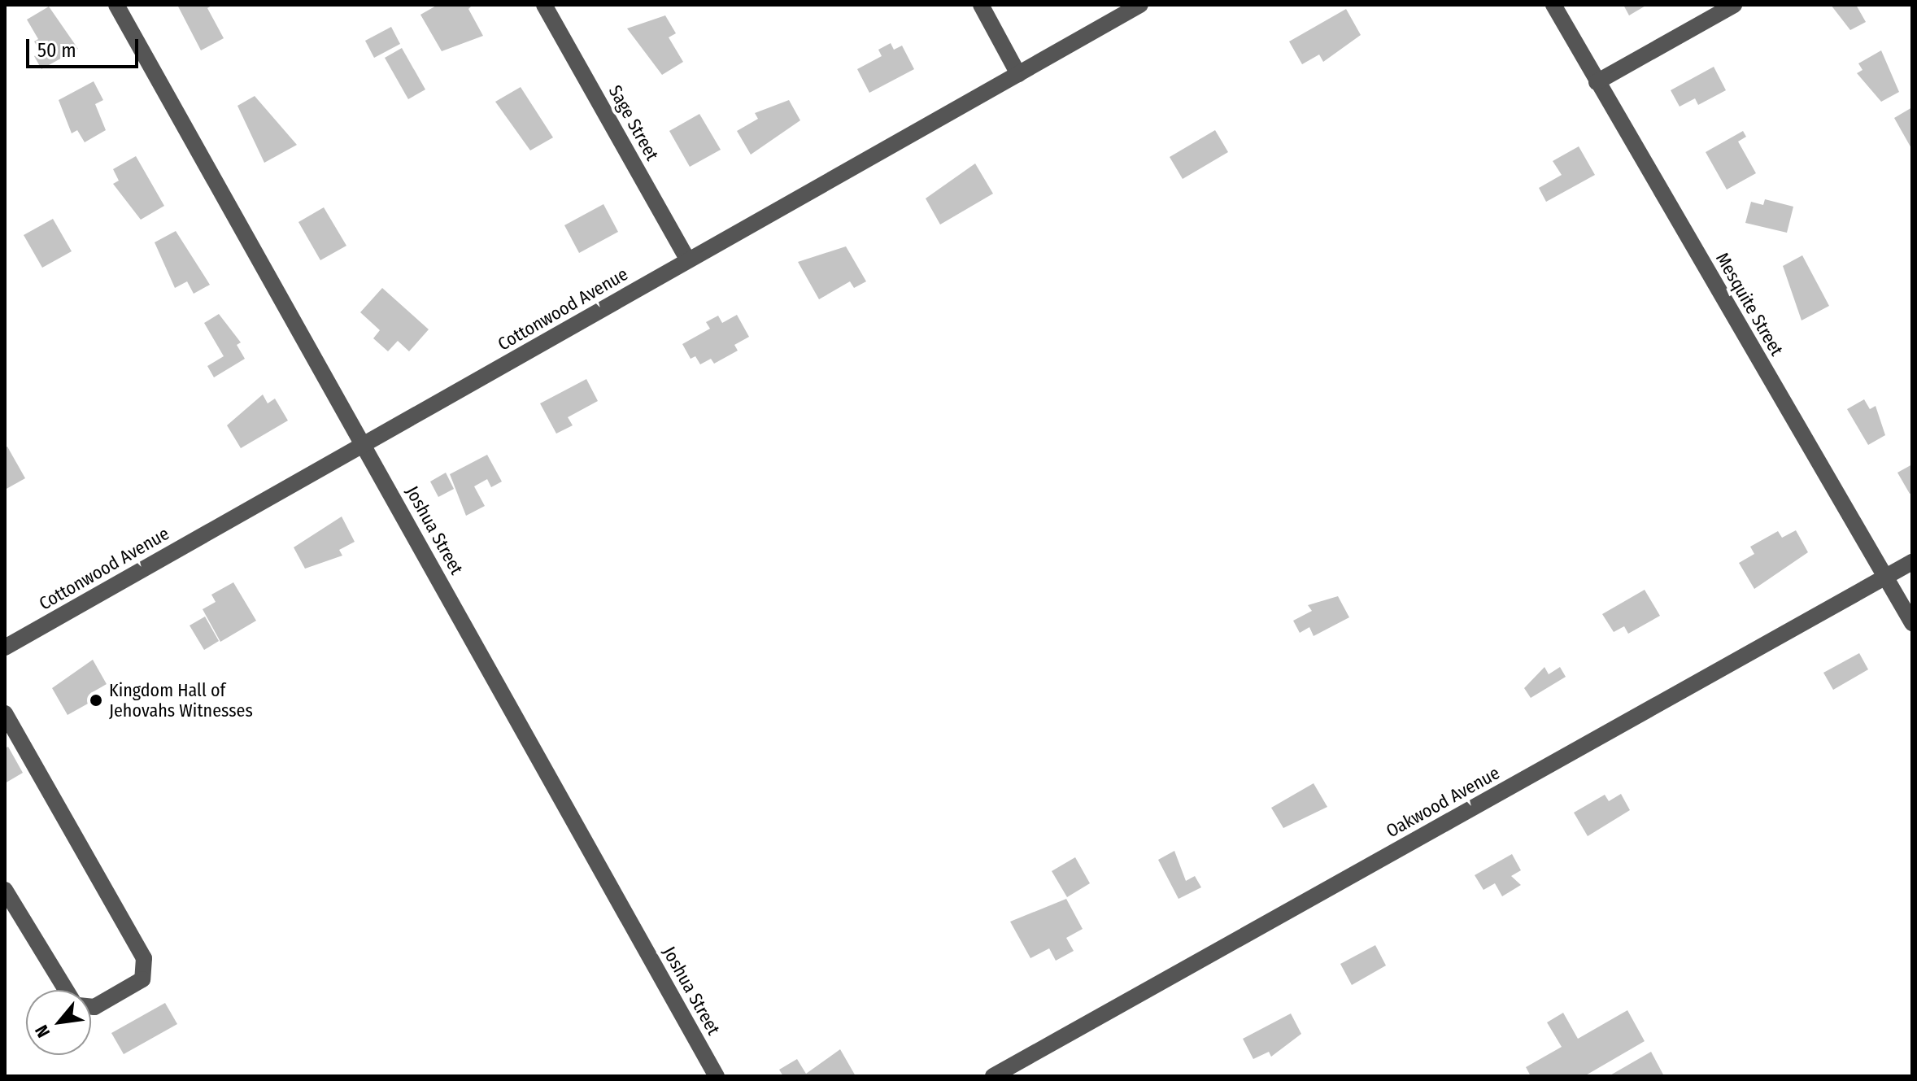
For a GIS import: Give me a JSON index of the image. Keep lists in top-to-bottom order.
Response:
{
  "streets": {
    "street": [
      "Sage Street",
      "Mesquite Street",
      "Cottonwood Avenue",
      "Joshua Street",
      "Oakwood Avenue"
    ]
  },
  "crossings": [
    ["Sage Street", "Cottonwood Avenue"],
    ["Mesquite Street", "Oakwood Avenue"],
    ["Cottonwood Avenue", "Joshua Street"]
  ],
  "places": ["Kingdom Hall of Jehovahs Witnesses"],
  "scale_bar": "50 m",
  "north": "bottom left"
}
